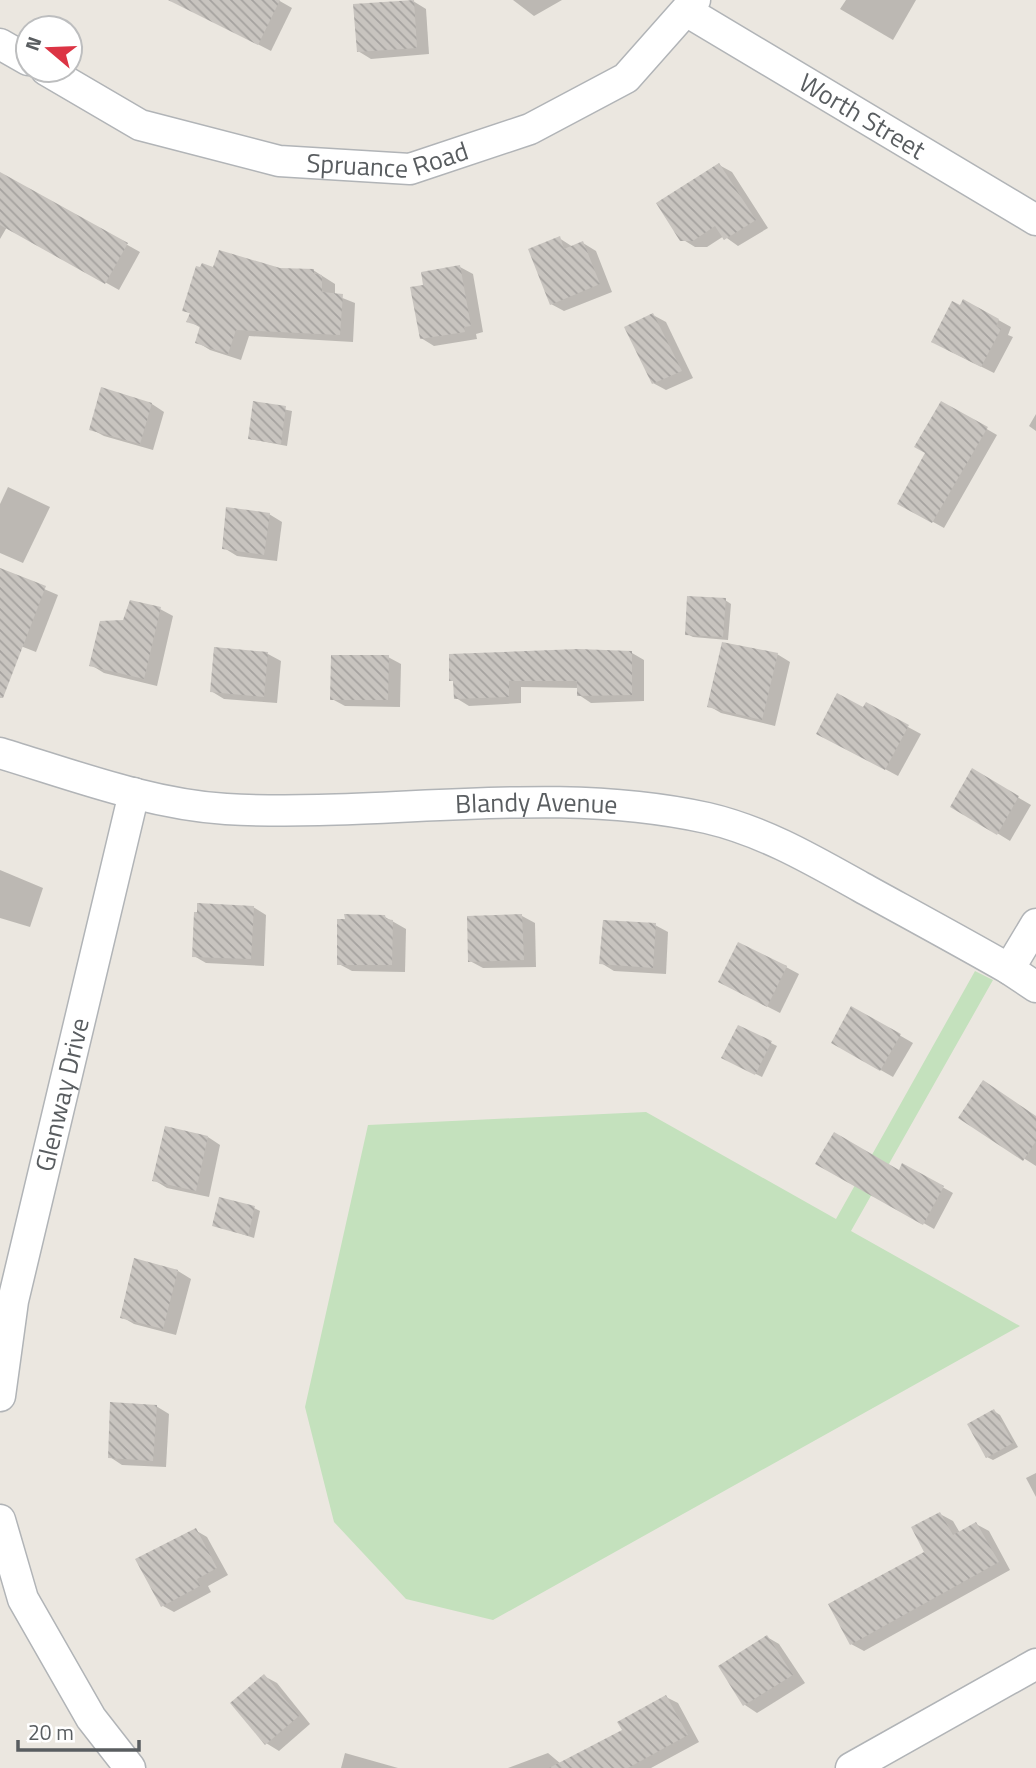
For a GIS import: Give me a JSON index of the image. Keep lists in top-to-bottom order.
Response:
{
  "streets": {
    "street": [
      "Worth Street",
      "Spruance Road",
      "Blandy Avenue",
      "Glenway Drive"
    ]
  },
  "crossings": [
    ["Worth Street", "Spruance Road"],
    ["Blandy Avenue", "Glenway Drive"]
  ],
  "scale_bar": "20 m",
  "north": "left"
}
